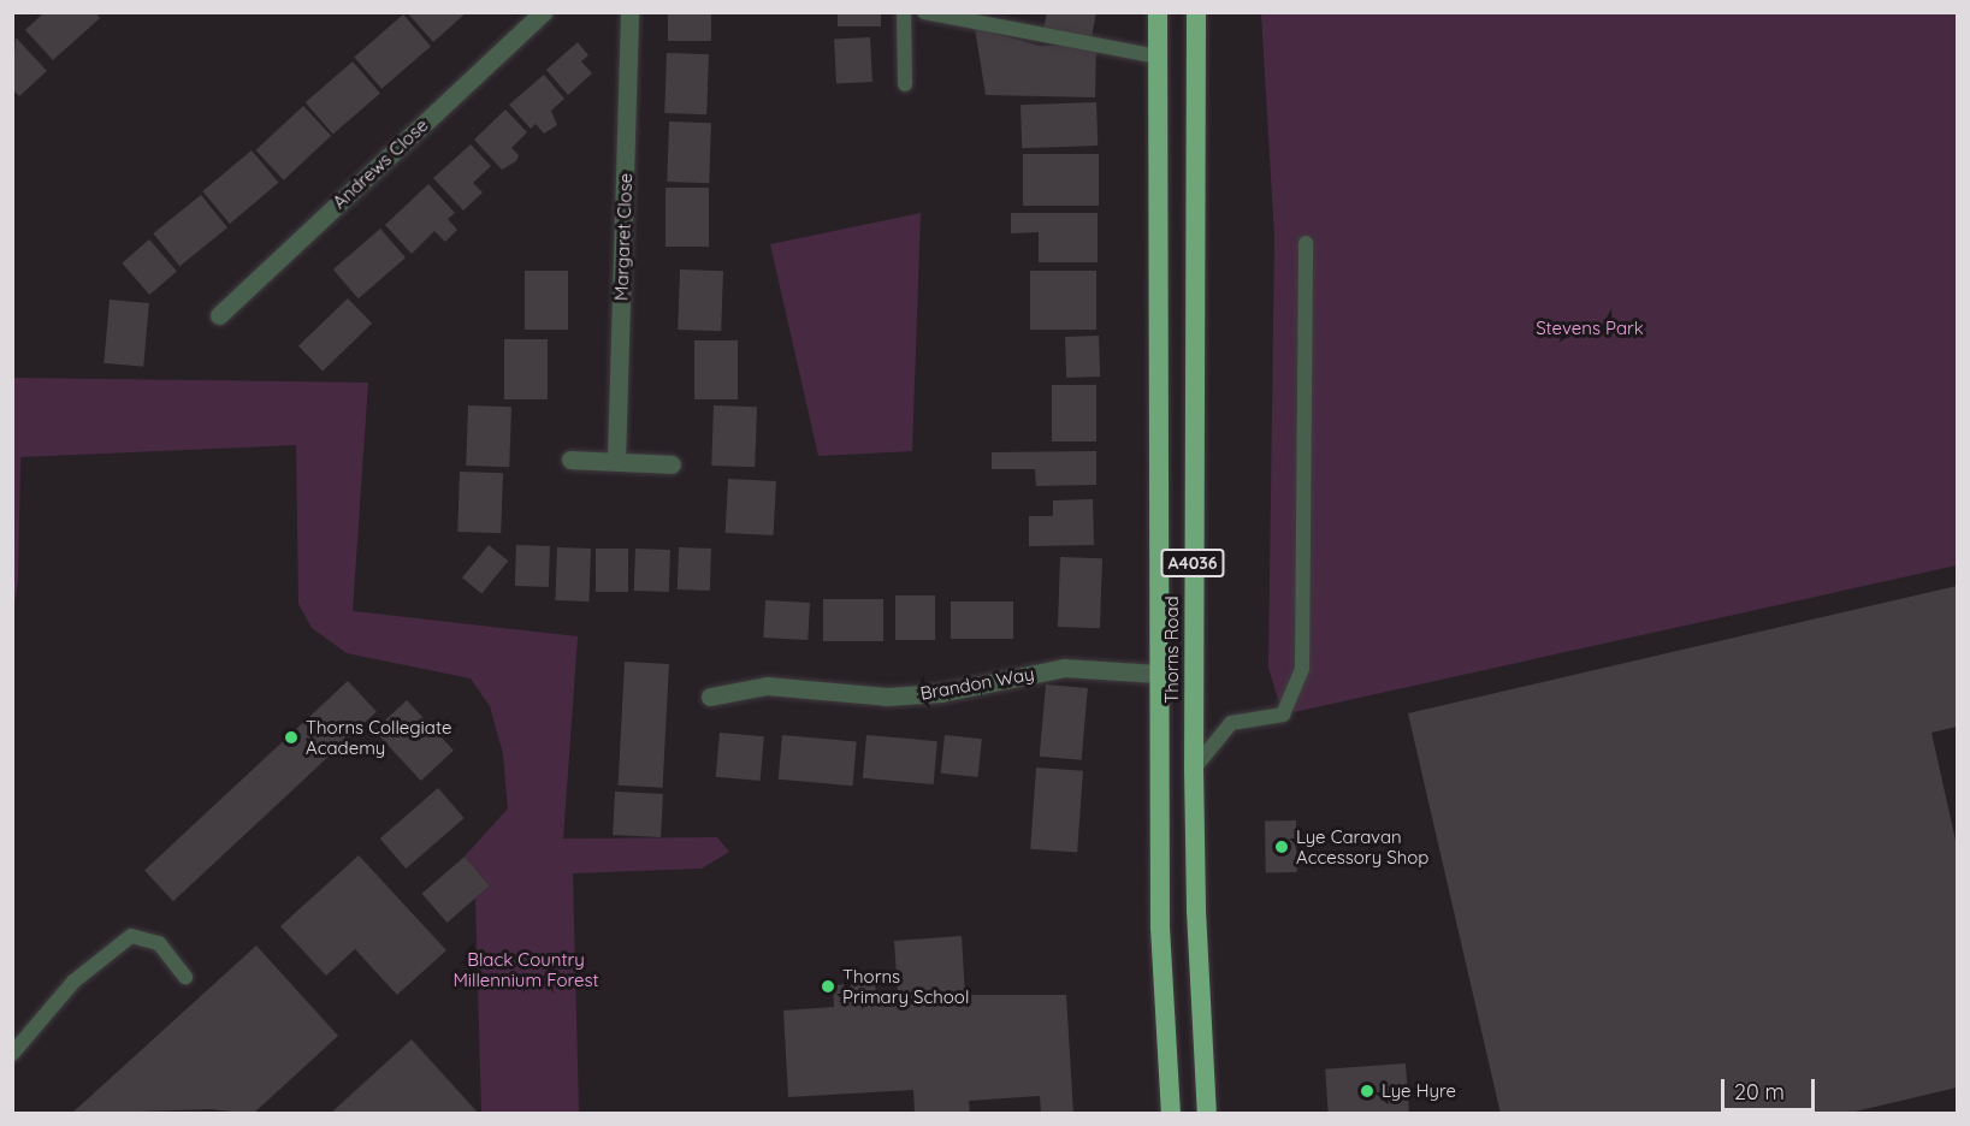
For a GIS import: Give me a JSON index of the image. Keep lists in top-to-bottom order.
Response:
{
  "streets": {
    "highway": ["A4036", "Thorns Road"],
    "street": ["Andrews Close", "Margaret Close", "Brandon Way"]
  },
  "crossings": [
    ["Thorns Road", "Brandon Way"]
  ],
  "parks": ["Stevens Park", "Black Country Millennium Forest"],
  "places": [
    "Thorns Collegiate Academy",
    "Lye Caravan Accessory Shop",
    "Thorns Primary School",
    "Lye Hyre"
  ],
  "scale_bar": "20 m"
}
